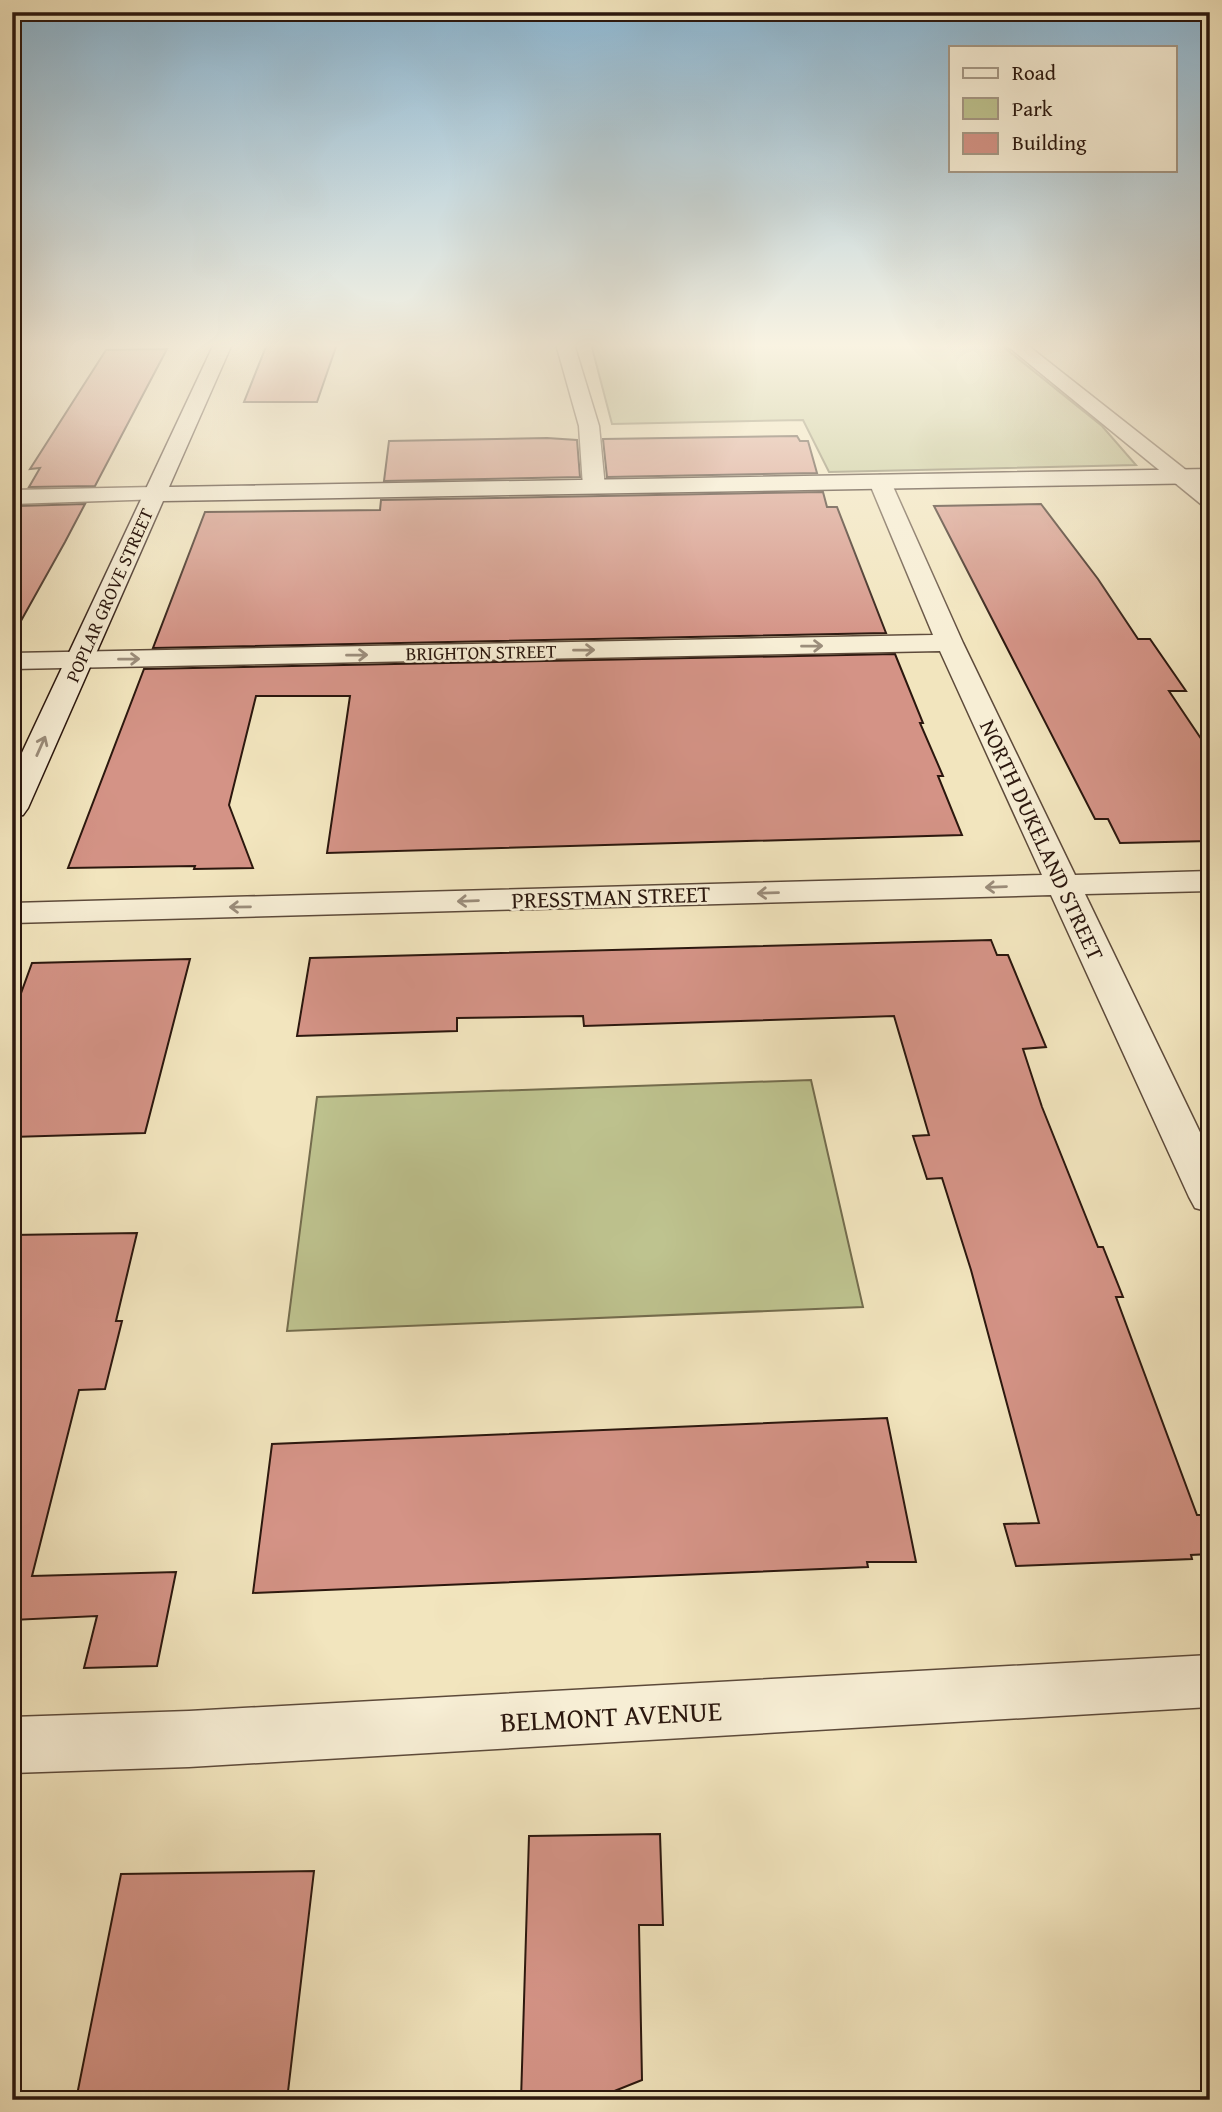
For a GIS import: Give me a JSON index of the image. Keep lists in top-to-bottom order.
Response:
{
  "streets": {
    "street": [
      "POPLAR GROVE STREET",
      "BRIGHTON STREET",
      "NORTH DUKELAND STREET",
      "PRESSTMAN STREET",
      "BELMONT AVENUE"
    ]
  },
  "crossings": [
    ["POPLAR GROVE STREET", "BRIGHTON STREET"],
    ["BRIGHTON STREET", "NORTH DUKELAND STREET"],
    ["NORTH DUKELAND STREET", "PRESSTMAN STREET"]
  ],
  "one_way": ["POPLAR GROVE STREET", "PRESSTMAN STREET"],
  "legend": ["Road", "Park", "Building"]
}
